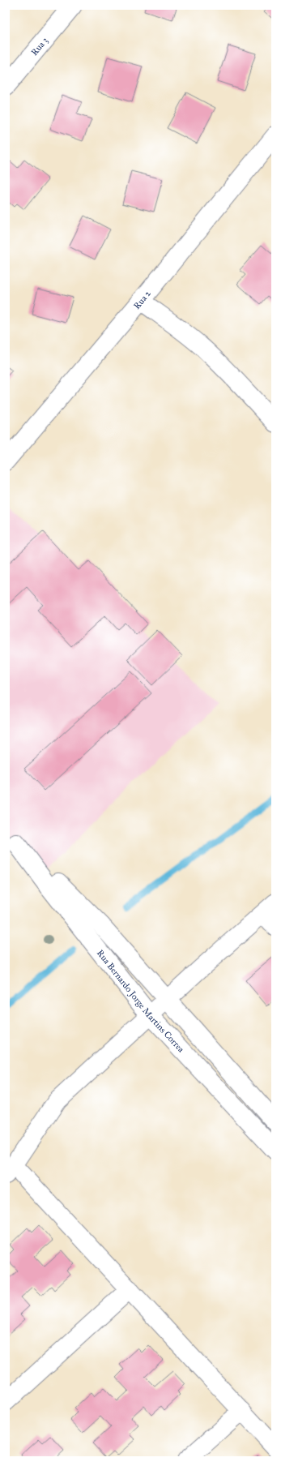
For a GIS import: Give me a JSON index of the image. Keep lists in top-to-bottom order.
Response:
{
  "streets": {
    "street": ["Rua 3", "Rua 2", "Rua Bernardo Jorge Martins Correa"]
  }
}
